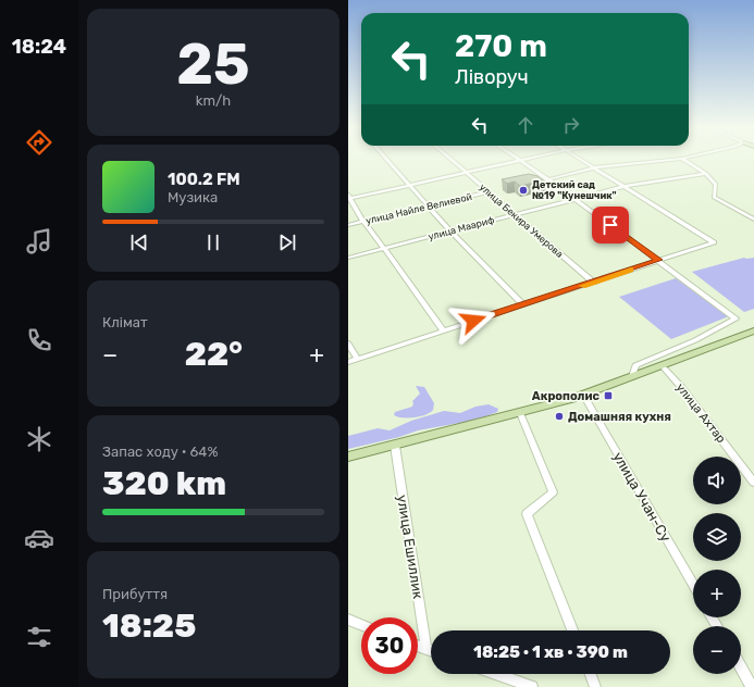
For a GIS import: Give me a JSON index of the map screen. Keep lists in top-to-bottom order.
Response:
{
  "streets": {
    "street": [
      "улица Найле Велиевой",
      "улица Бекира Умерова",
      "улица Маариф",
      "улица Ахтар",
      "улица Учан-Су",
      "улица Ешиллик"
    ]
  },
  "crossings": [
    ["улица Найле Велиевой", "улица Бекира Умерова"],
    ["улица Бекира Умерова", "улица Маариф"]
  ],
  "places": {
    "other": ["Детский сад №19 \"Кунешчик\"", "Домашняя кухня"],
    "transit": ["Акрополис"]
  },
  "page": {
    "tabs": "18:24",
    "tile": [
      ["25", "km/h"],
      "Клімат",
      ["Запас ходу · 64%", "320 km"],
      ["Прибуття", "18:25"]
    ],
    "turn": ["270 m", "Ліворуч"],
    "song": ["100.2 FM", "Музика"],
    "heat": ["−", "22°", "+"],
    "map_buttons": ["+", "−"],
    "limit": "30",
    "trip": "18:25 · 1 хв · 390 m"
  }
}
